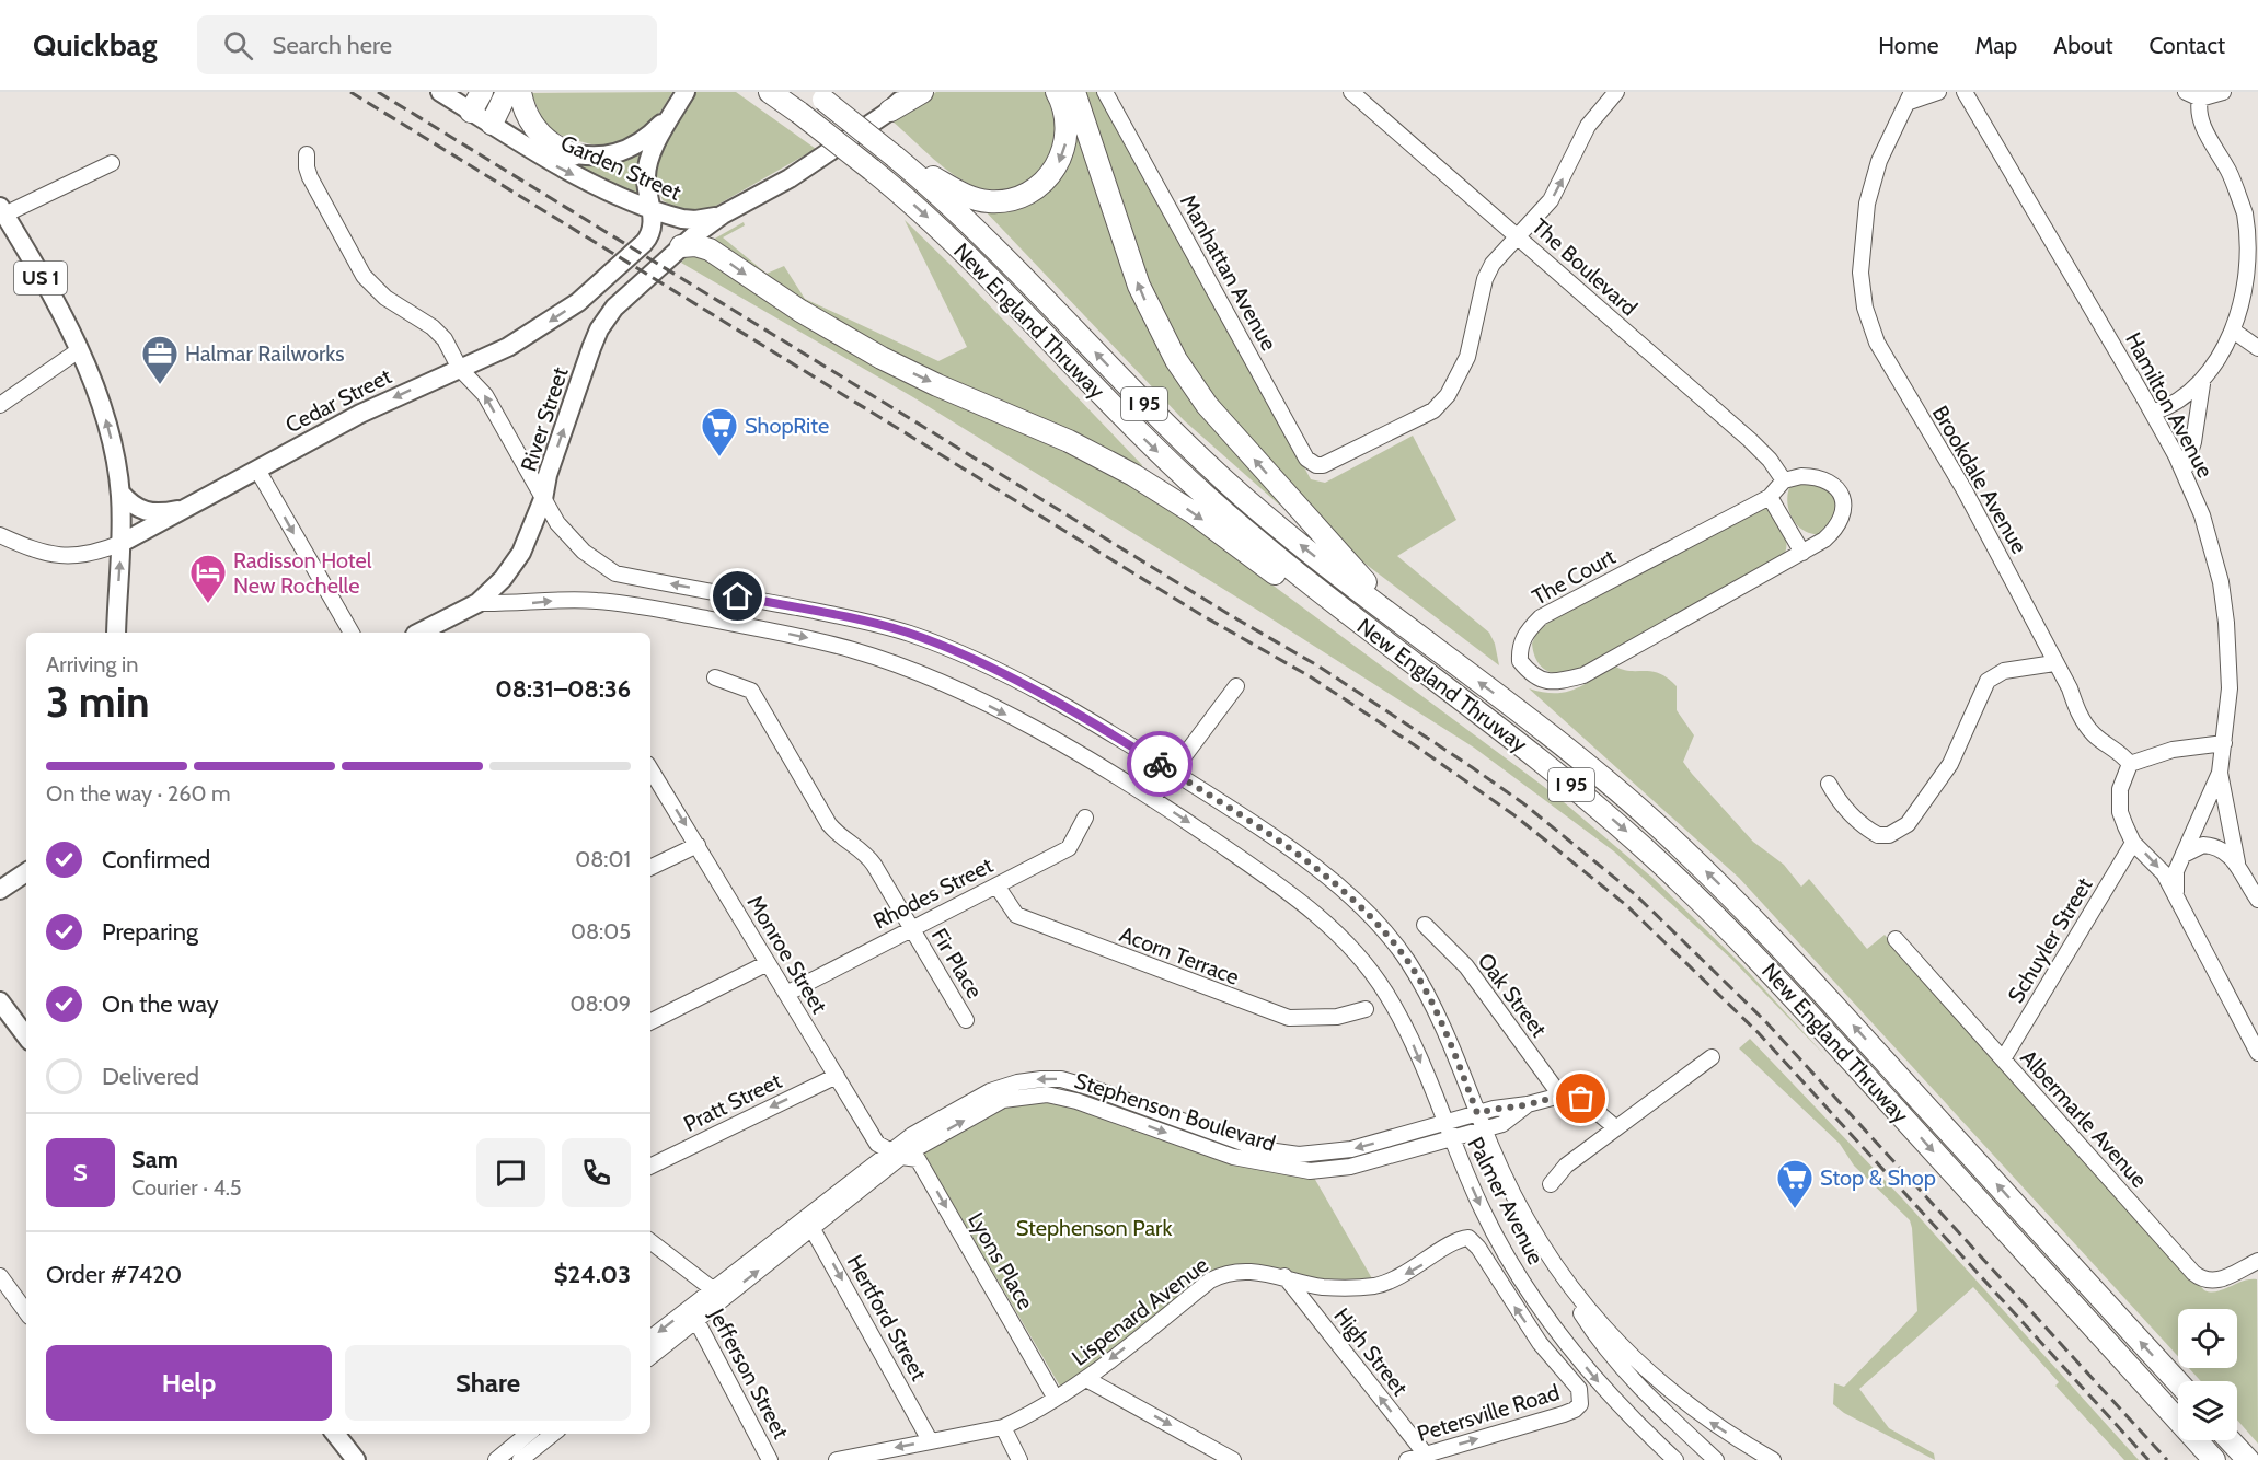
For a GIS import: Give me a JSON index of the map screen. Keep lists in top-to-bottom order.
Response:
{
  "streets": {
    "highway": ["New England Thruway", "I 95"],
    "main road": [
      "Garden Street",
      "US 1",
      "Cedar Street",
      "River Street"
    ],
    "street": [
      "The Boulevard",
      "Manhattan Avenue",
      "Hamilton Avenue",
      "Brookdale Avenue",
      "The Court",
      "Rhodes Street",
      "Schuyler Street",
      "Monroe Street",
      "Acorn Terrace",
      "Fir Place",
      "Oak Street",
      "Pratt Street",
      "Stephenson Boulevard",
      "Albermarle Avenue",
      "Palmer Avenue",
      "Lyons Place",
      "Lispenard Avenue",
      "Hertford Street",
      "High Street",
      "Jefferson Street",
      "Petersville Road"
    ]
  },
  "crossings": [
    ["Garden Street", "Cedar Street"],
    ["Garden Street", "River Street"],
    ["The Boulevard", "Manhattan Avenue"],
    ["The Boulevard", "The Court"],
    ["US 1", "Cedar Street"],
    ["Cedar Street", "Palmer Avenue"],
    ["River Street", "Palmer Avenue"],
    ["Rhodes Street", "Monroe Street"],
    ["Rhodes Street", "Acorn Terrace"],
    ["Rhodes Street", "Fir Place"],
    ["Schuyler Street", "Albermarle Avenue"],
    ["Monroe Street", "Pratt Street"],
    ["Monroe Street", "Stephenson Boulevard"],
    ["Monroe Street", "Lyons Place"],
    ["Oak Street", "Stephenson Boulevard"],
    ["Stephenson Boulevard", "Palmer Avenue"],
    ["Stephenson Boulevard", "Lyons Place"],
    ["Stephenson Boulevard", "Hertford Street"],
    ["Stephenson Boulevard", "Jefferson Street"],
    ["Lyons Place", "Lispenard Avenue"],
    ["Lispenard Avenue", "Hertford Street"],
    ["Lispenard Avenue", "High Street"],
    ["Lispenard Avenue", "Petersville Road"],
    ["High Street", "Petersville Road"]
  ],
  "one_way": [
    "Cedar Street",
    "River Street",
    "Lyons Place",
    "Lispenard Avenue",
    "Hertford Street",
    "High Street",
    "Petersville Road"
  ],
  "parks": ["Stephenson Park"],
  "places": {
    "office": ["Halmar Railworks"],
    "supermarket": ["ShopRite", "Stop & Shop"],
    "hotel": ["Radisson Hotel New Rochelle"]
  },
  "page": {
    "header": "Quickbag",
    "search": "Search here",
    "nav": [
      "Home",
      "Map",
      "About",
      "Contact"
    ],
    "heading": ["3 min", "Arriving in", "08:31–08:36"],
    "panel": [
      "Sam",
      "Courier · 4.5",
      "Order #7420",
      "$24.03"
    ],
    "bar": "On the way · 260 m",
    "list": [
      ["Confirmed", "08:01"],
      ["Preparing", "08:05"],
      ["On the way", "08:09"],
      "Delivered"
    ],
    "round": "S",
    "buttons": ["Help", "Share"]
  }
}
